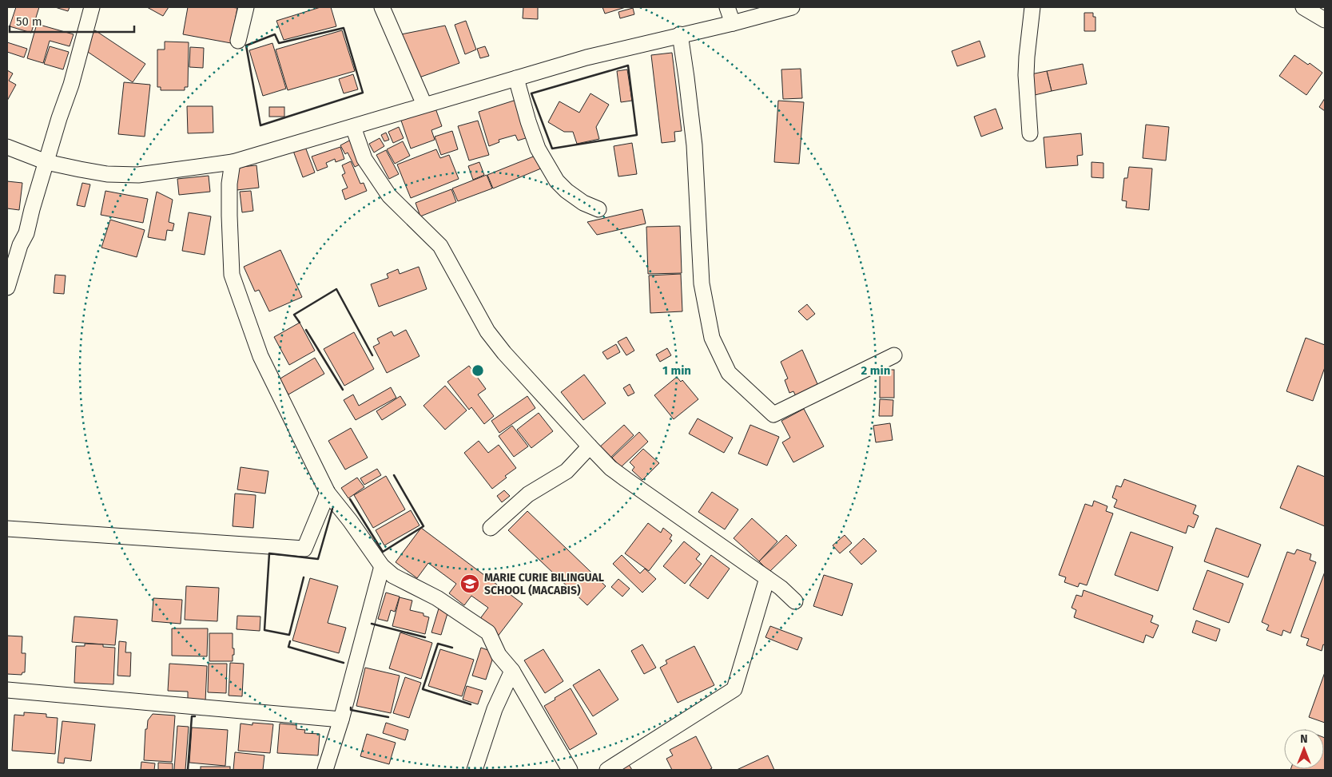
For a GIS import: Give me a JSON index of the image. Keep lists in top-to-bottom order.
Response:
{
  "places": {
    "school or university": ["MARIE CURIE BILINGUAL SCHOOL (MACABIS)"]
  },
  "scale_bar": "50 m",
  "north": "top",
  "rings": ["1 min", "2 min"]
}
